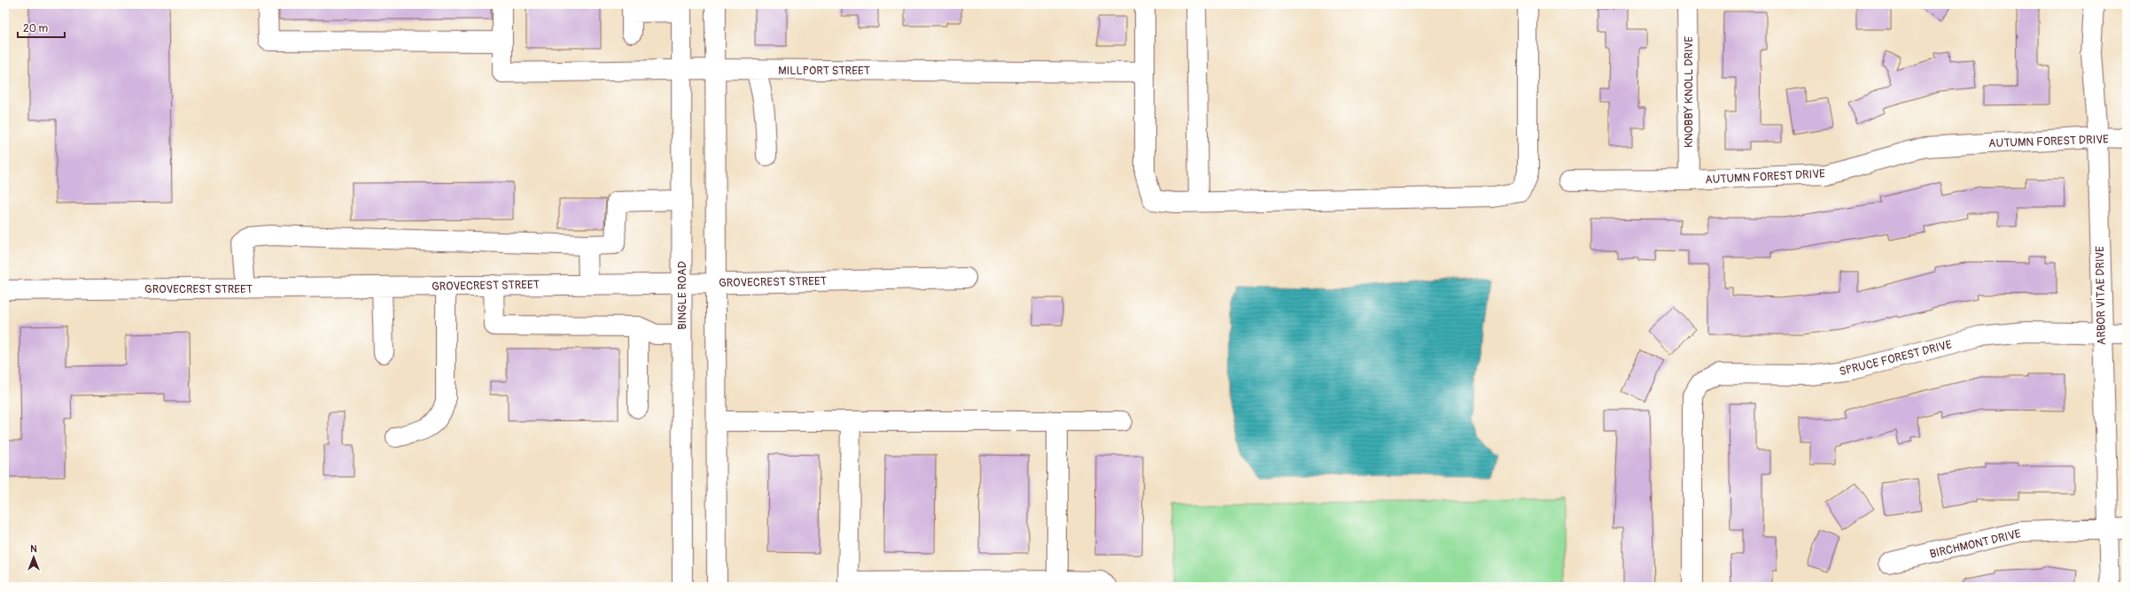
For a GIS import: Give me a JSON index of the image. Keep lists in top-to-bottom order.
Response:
{
  "streets": {
    "street": [
      "MILLPORT STREET",
      "KNOBBY KNOLL DRIVE",
      "AUTUMN FOREST DRIVE",
      "GROVECREST STREET",
      "BINGLE ROAD",
      "ARBOR VITAE DRIVE",
      "SPRUCE FOREST DRIVE",
      "BIRCHMONT DRIVE"
    ]
  },
  "crossings": [
    ["MILLPORT STREET", "BINGLE ROAD"],
    ["KNOBBY KNOLL DRIVE", "AUTUMN FOREST DRIVE"],
    ["AUTUMN FOREST DRIVE", "ARBOR VITAE DRIVE"],
    ["GROVECREST STREET", "BINGLE ROAD"],
    ["ARBOR VITAE DRIVE", "SPRUCE FOREST DRIVE"],
    ["ARBOR VITAE DRIVE", "BIRCHMONT DRIVE"]
  ],
  "scale_bar": "20 m",
  "north": "top"
}
